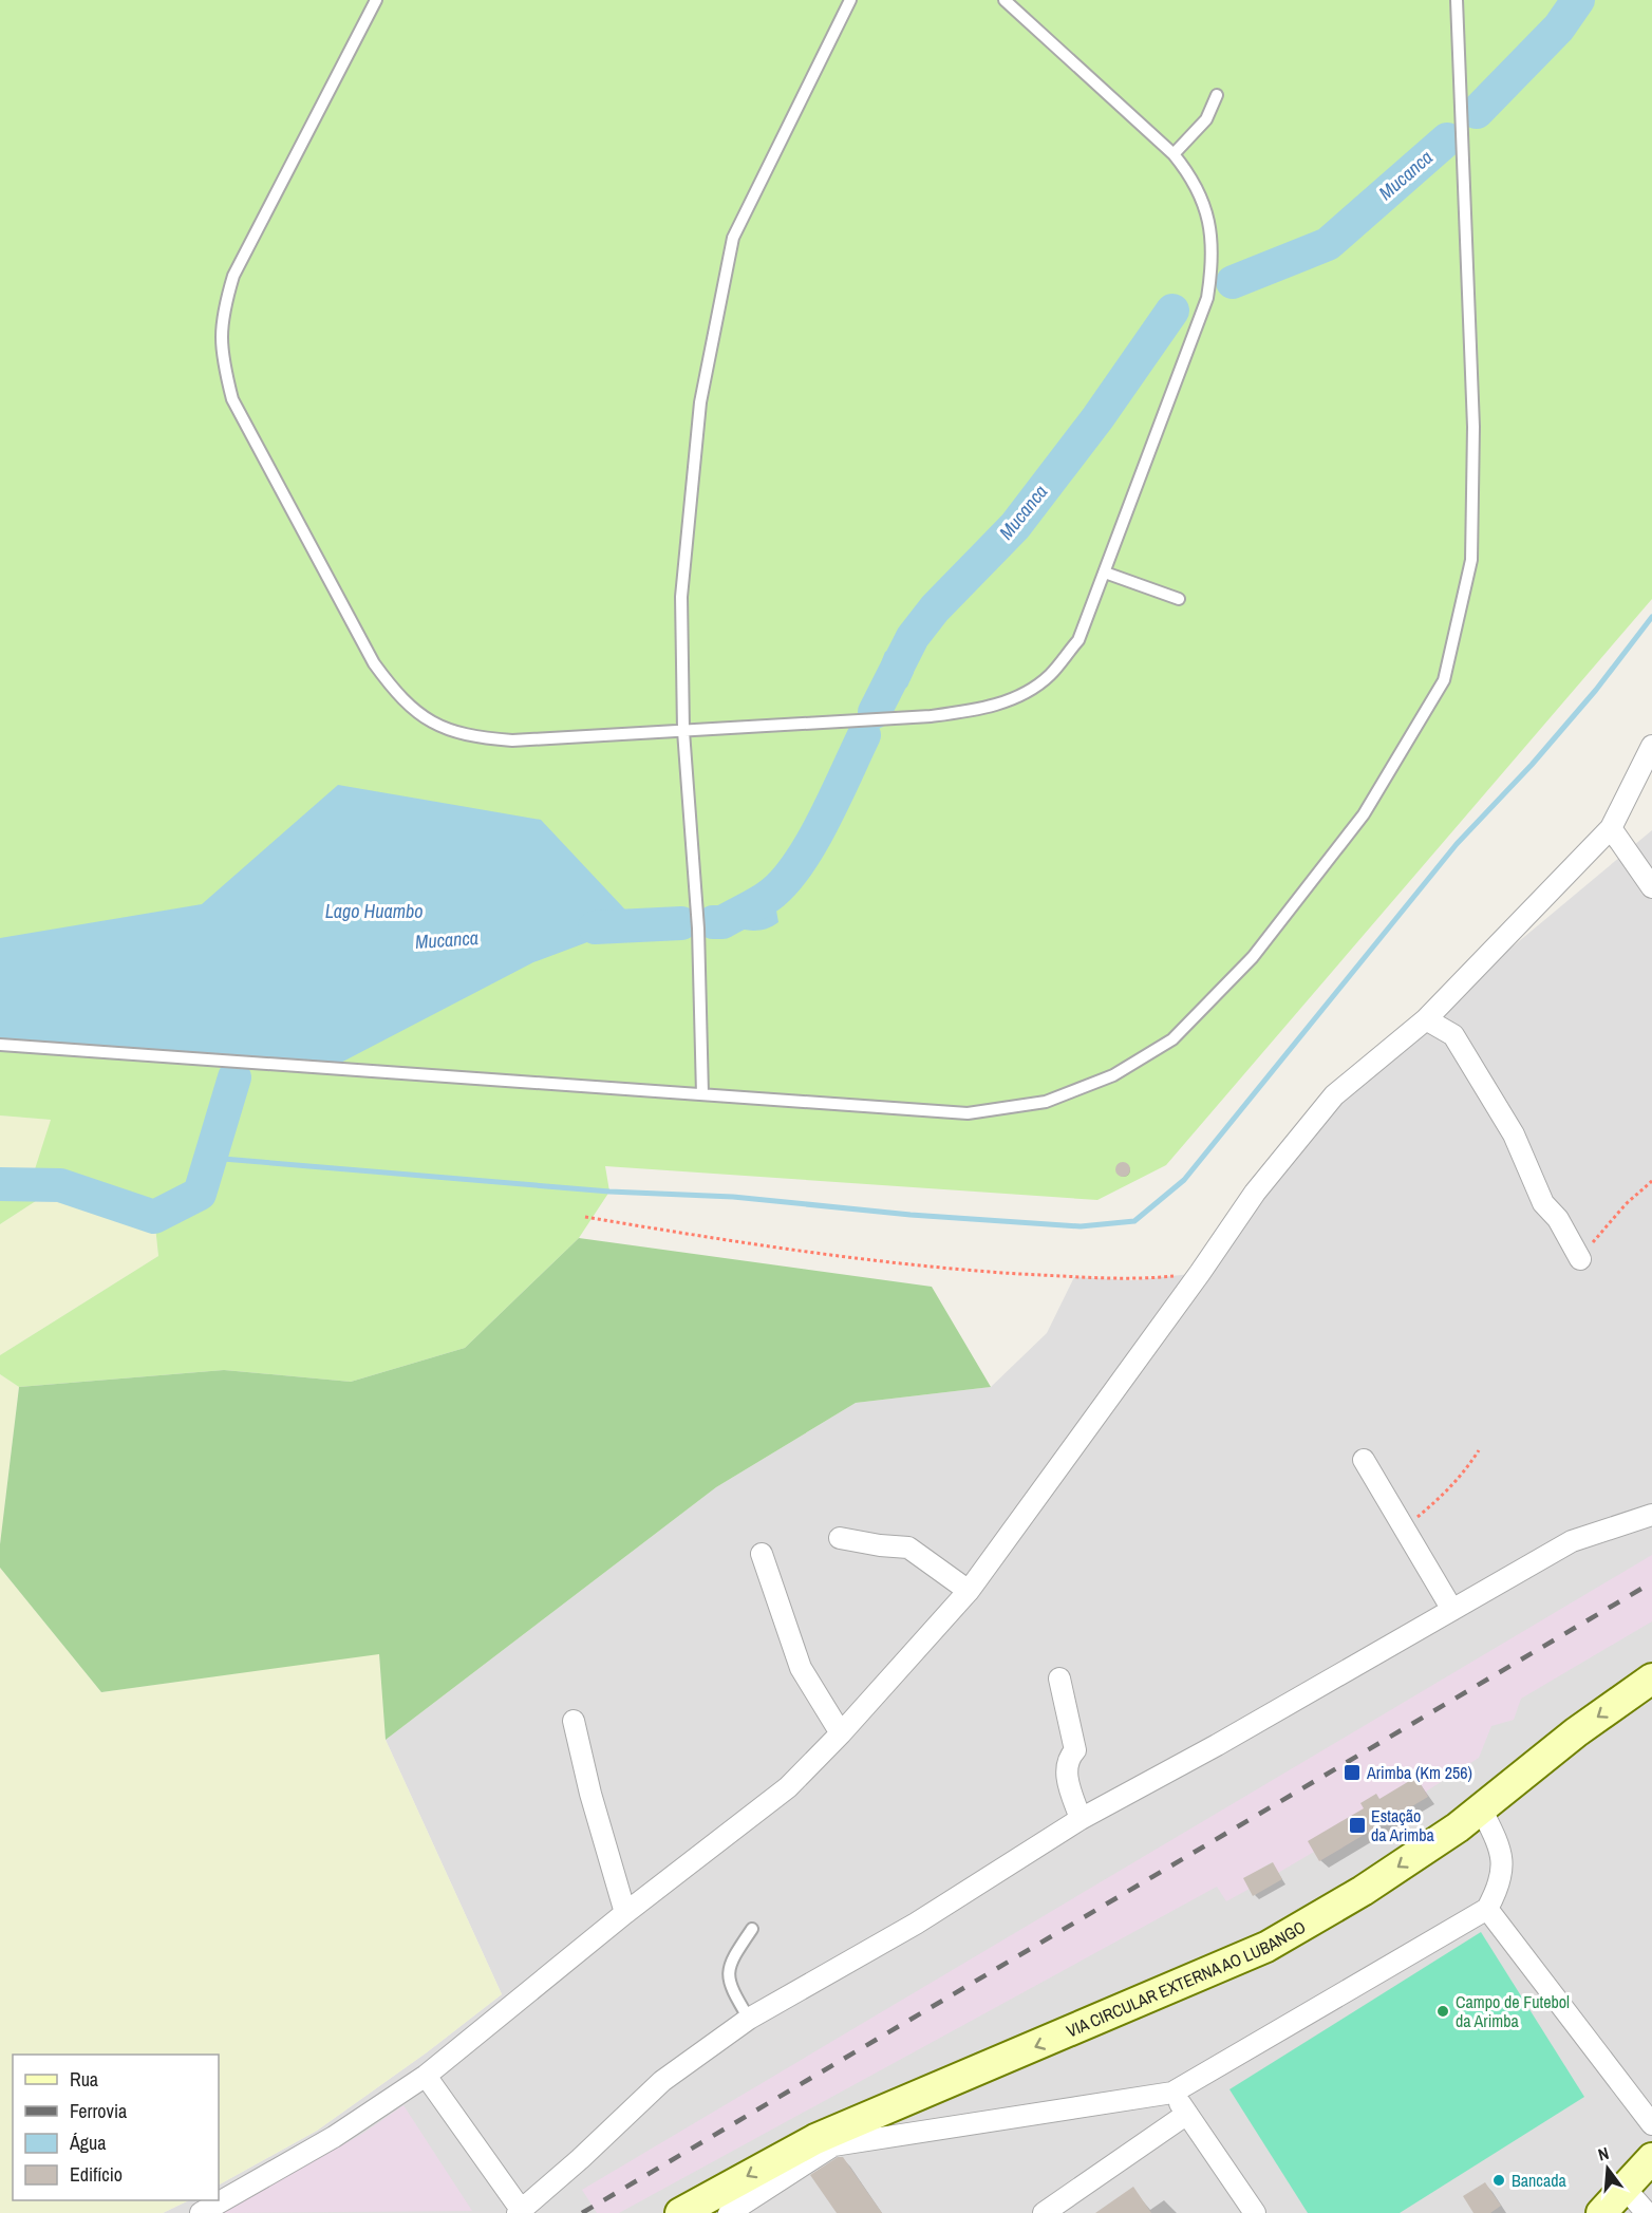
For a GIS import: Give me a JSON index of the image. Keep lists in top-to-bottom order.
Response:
{
  "streets": {
    "main road": ["VIA CIRCULAR EXTERNA AO LUBANGO"]
  },
  "one_way": ["VIA CIRCULAR EXTERNA AO LUBANGO"],
  "water": ["Mucanca", "Lago Huambo"],
  "places": {
    "transit": ["Arimba (Km 256)", "Estação da Arimba"],
    "other": ["Campo de Futebol da Arimba", "Bancada"]
  },
  "legend": [
    "Rua",
    "Ferrovia",
    "Água",
    "Edifício"
  ],
  "north": "top"
}
